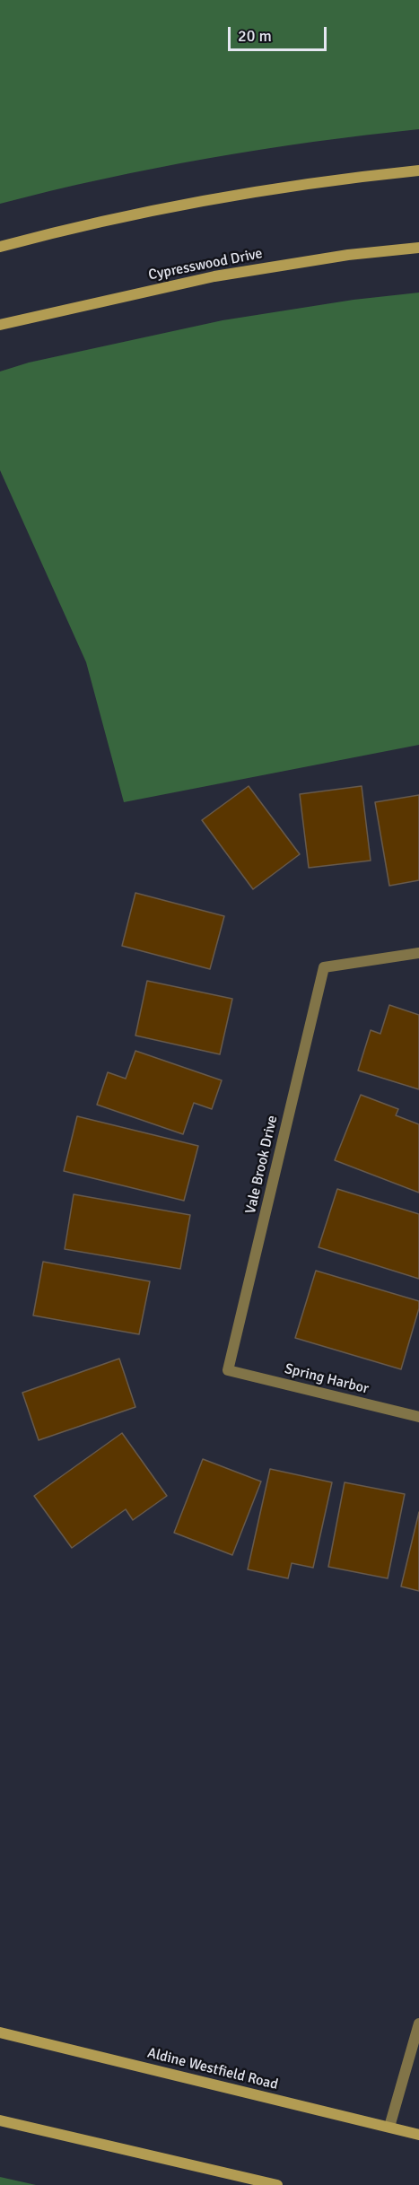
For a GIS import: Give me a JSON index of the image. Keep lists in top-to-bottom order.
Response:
{
  "streets": {
    "main road": ["Cypresswood Drive", "Aldine Westfield Road"],
    "street": ["Vale Brook Drive", "Spring Harbor"]
  },
  "crossings": [
    ["Vale Brook Drive", "Spring Harbor"]
  ],
  "scale_bar": "20 m"
}
